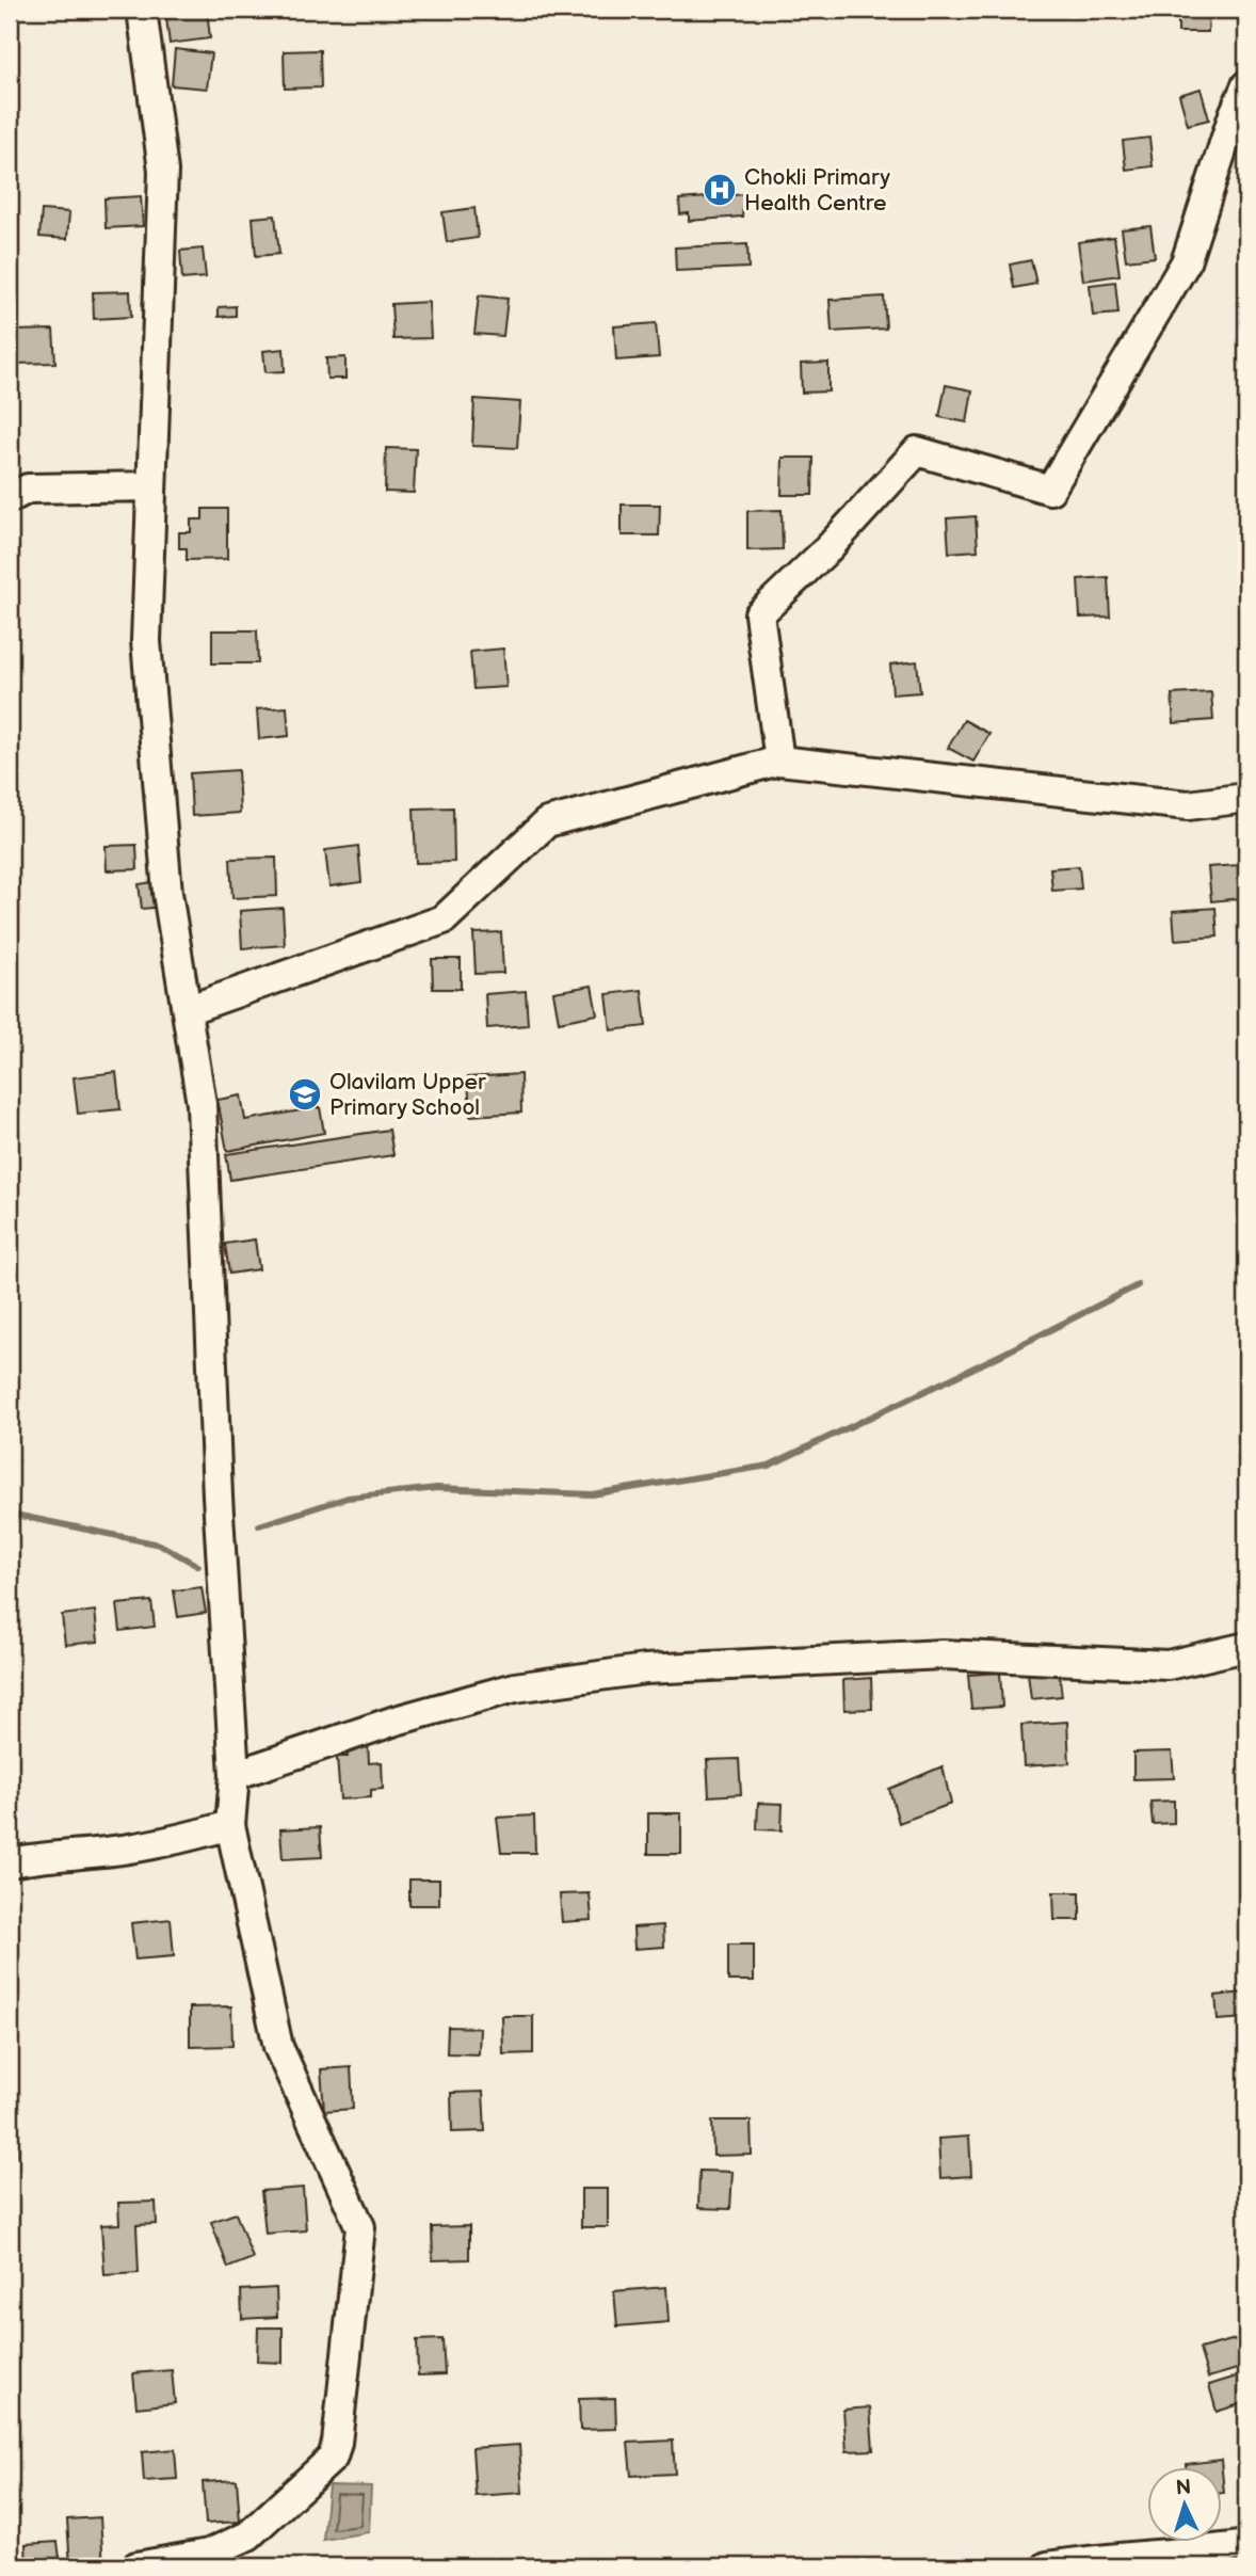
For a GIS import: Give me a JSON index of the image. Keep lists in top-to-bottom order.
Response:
{
  "places": {
    "hospital": ["Chokli Primary Health Centre"],
    "school or university": ["Olavilam Upper Primary School"]
  },
  "north": "top"
}
